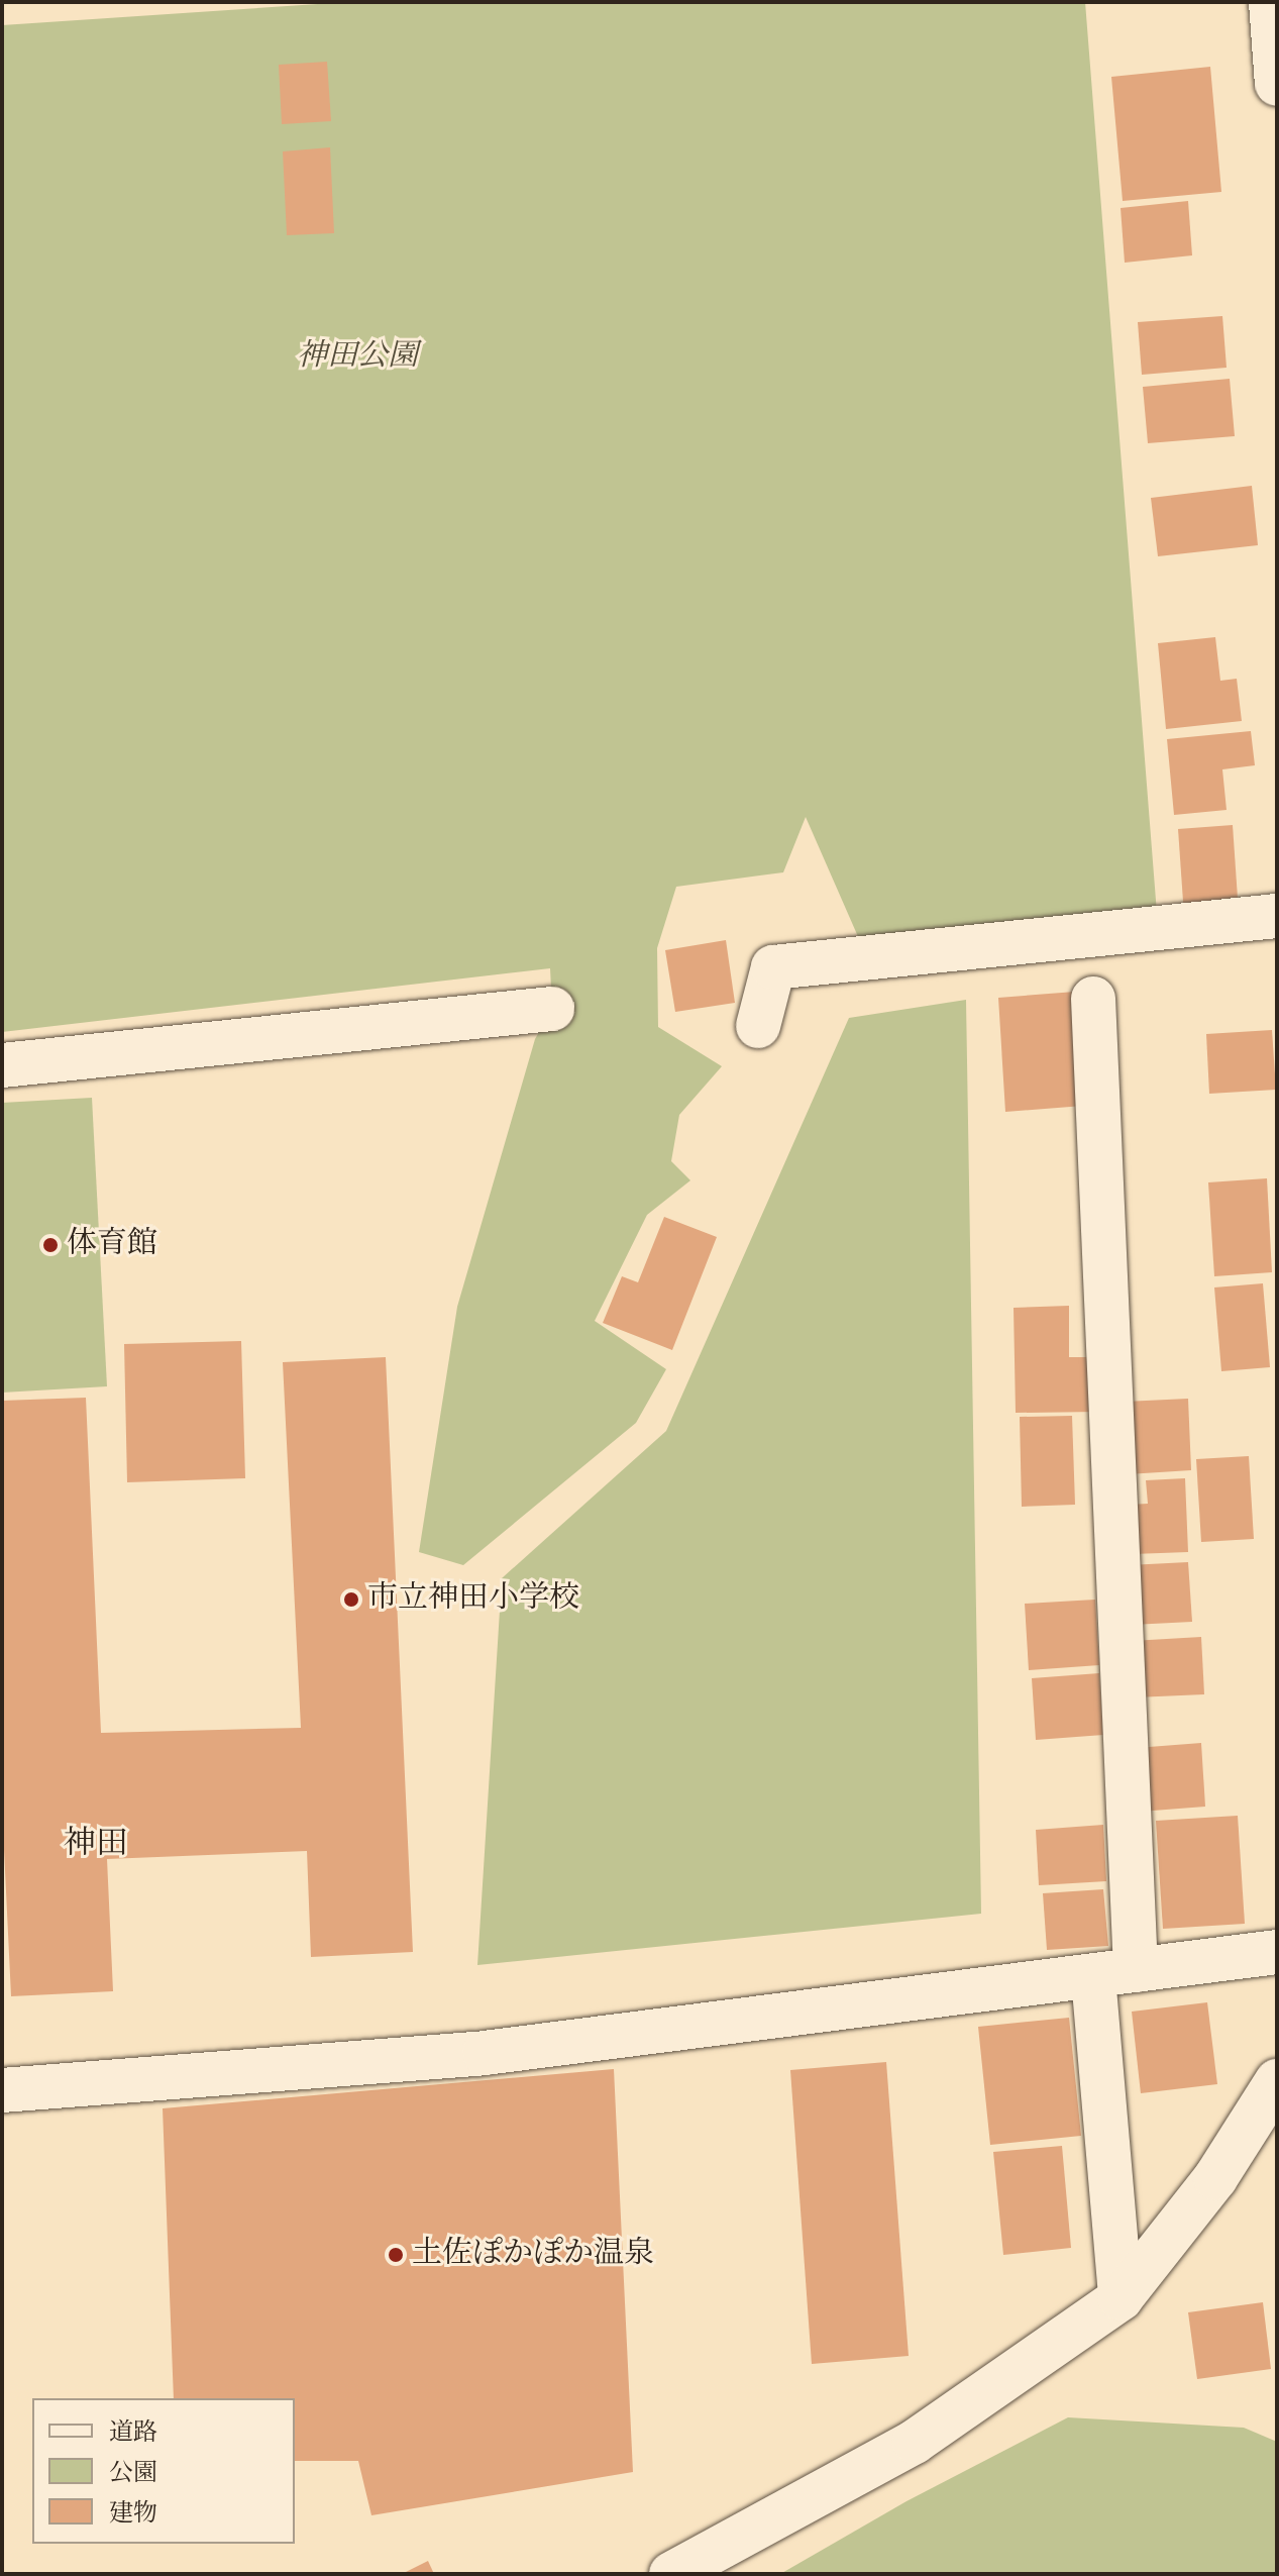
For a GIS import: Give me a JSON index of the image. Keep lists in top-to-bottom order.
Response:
{
  "districts": ["神田"],
  "parks": ["神田公園"],
  "places": ["体育館", "市立神田小学校", "土佐ぽかぽか温泉"],
  "legend": ["道路", "公園", "建物"]
}
